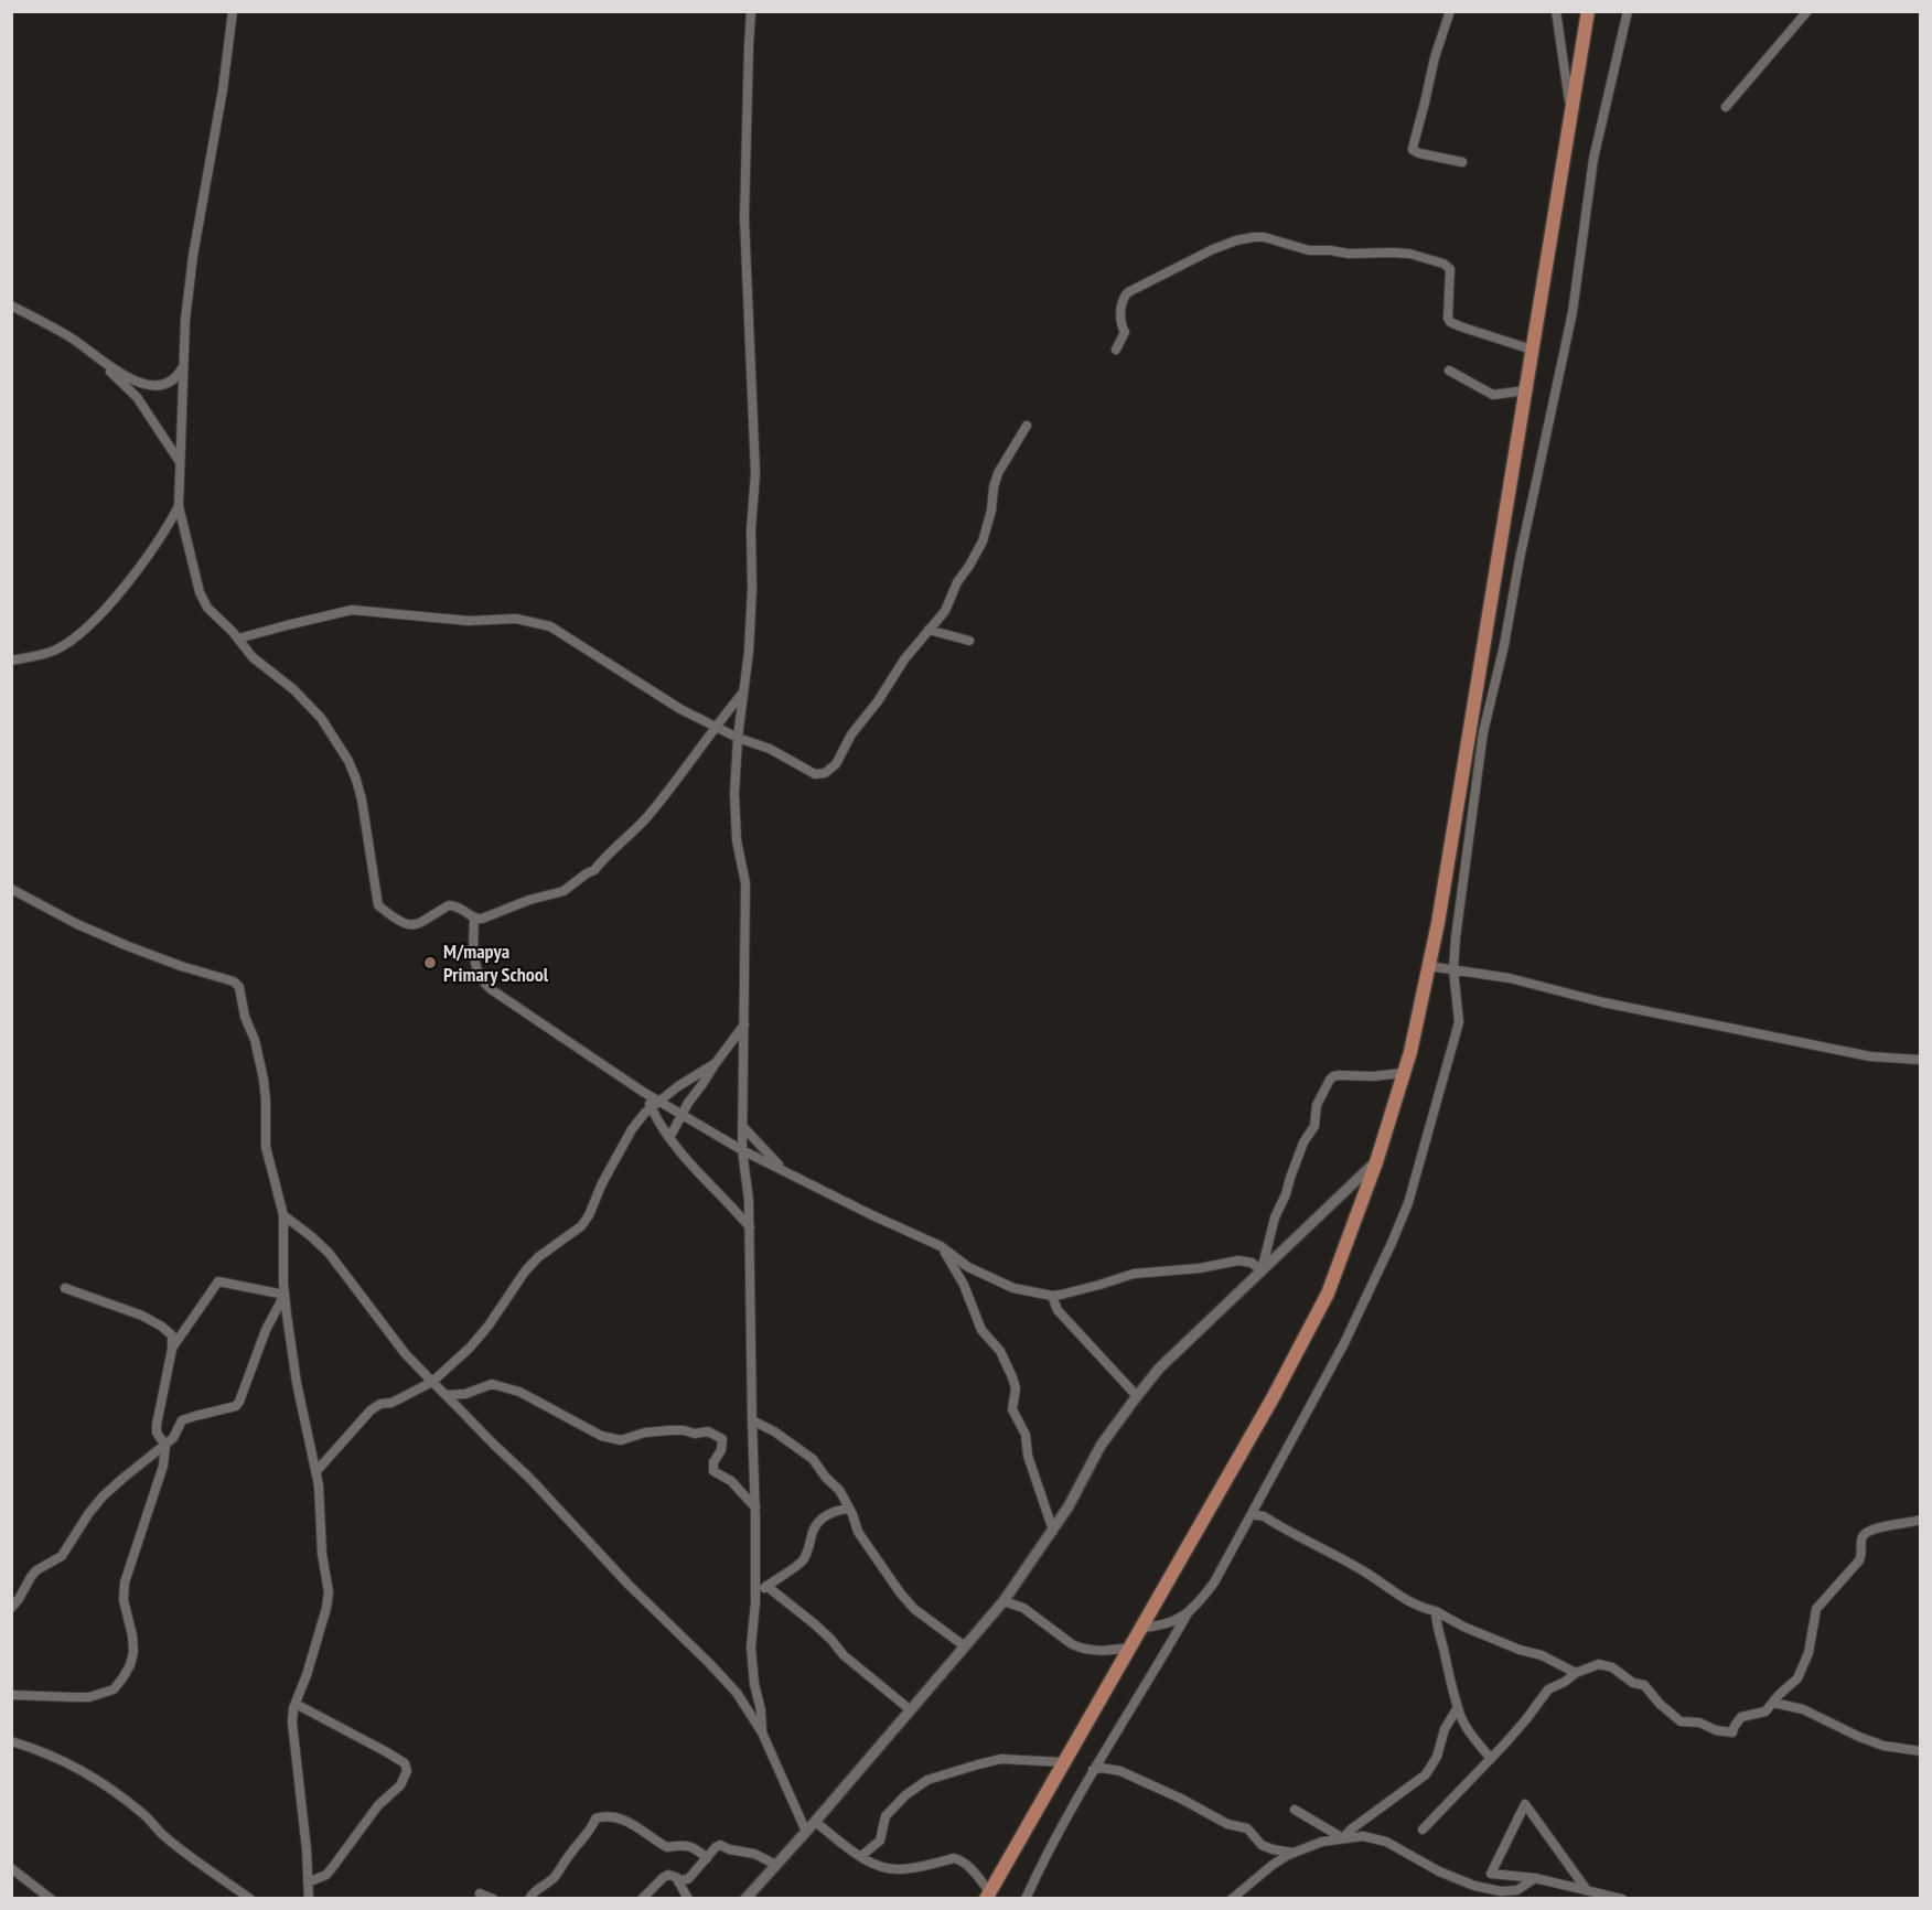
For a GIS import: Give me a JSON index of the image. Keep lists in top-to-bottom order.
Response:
{
  "places": ["M/mapya Primary School"]
}
